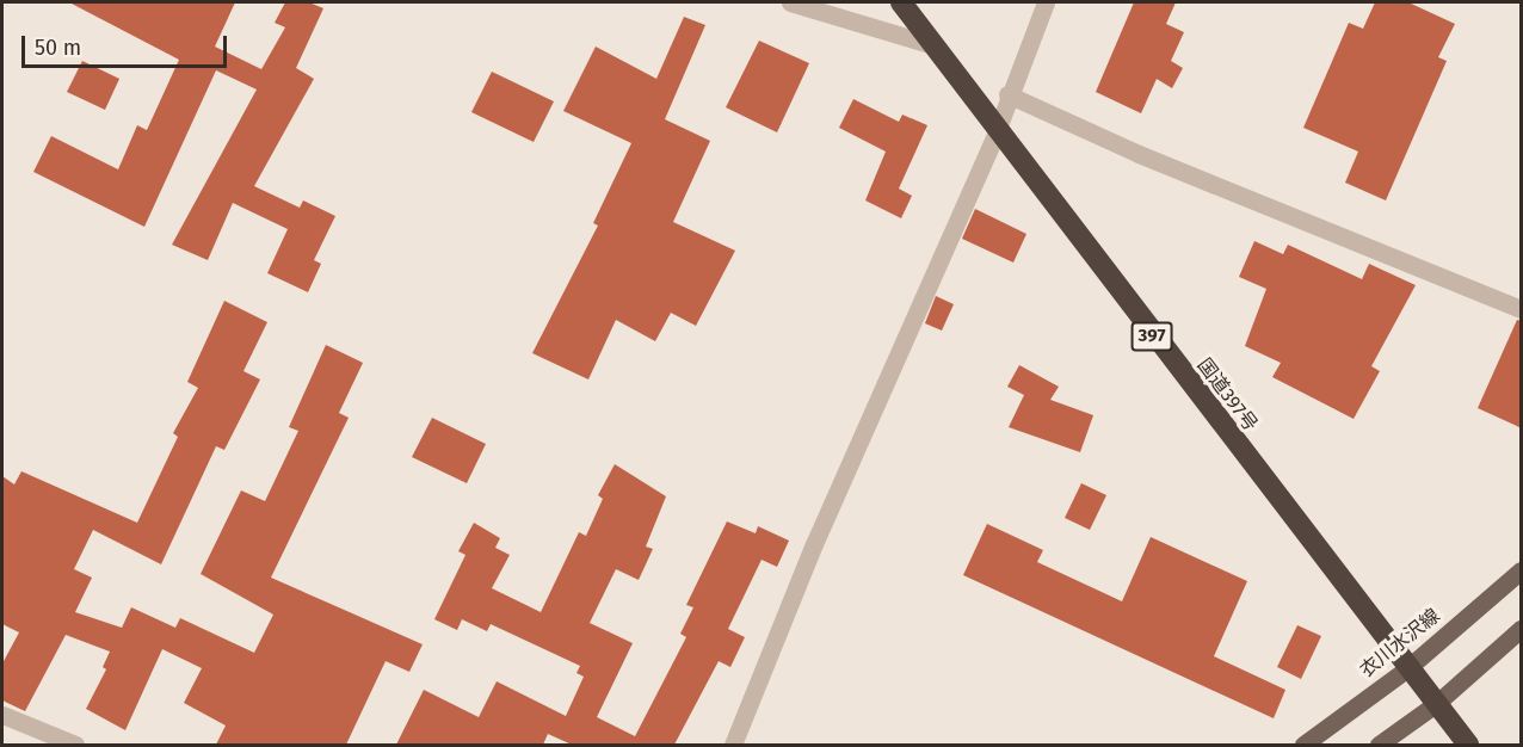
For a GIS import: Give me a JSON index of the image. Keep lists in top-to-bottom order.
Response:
{
  "streets": {
    "highway": ["397", "国道397号"],
    "main road": ["衣川水沢線"]
  },
  "crossings": [
    ["国道397号", "衣川水沢線"]
  ],
  "scale_bar": "50 m"
}
